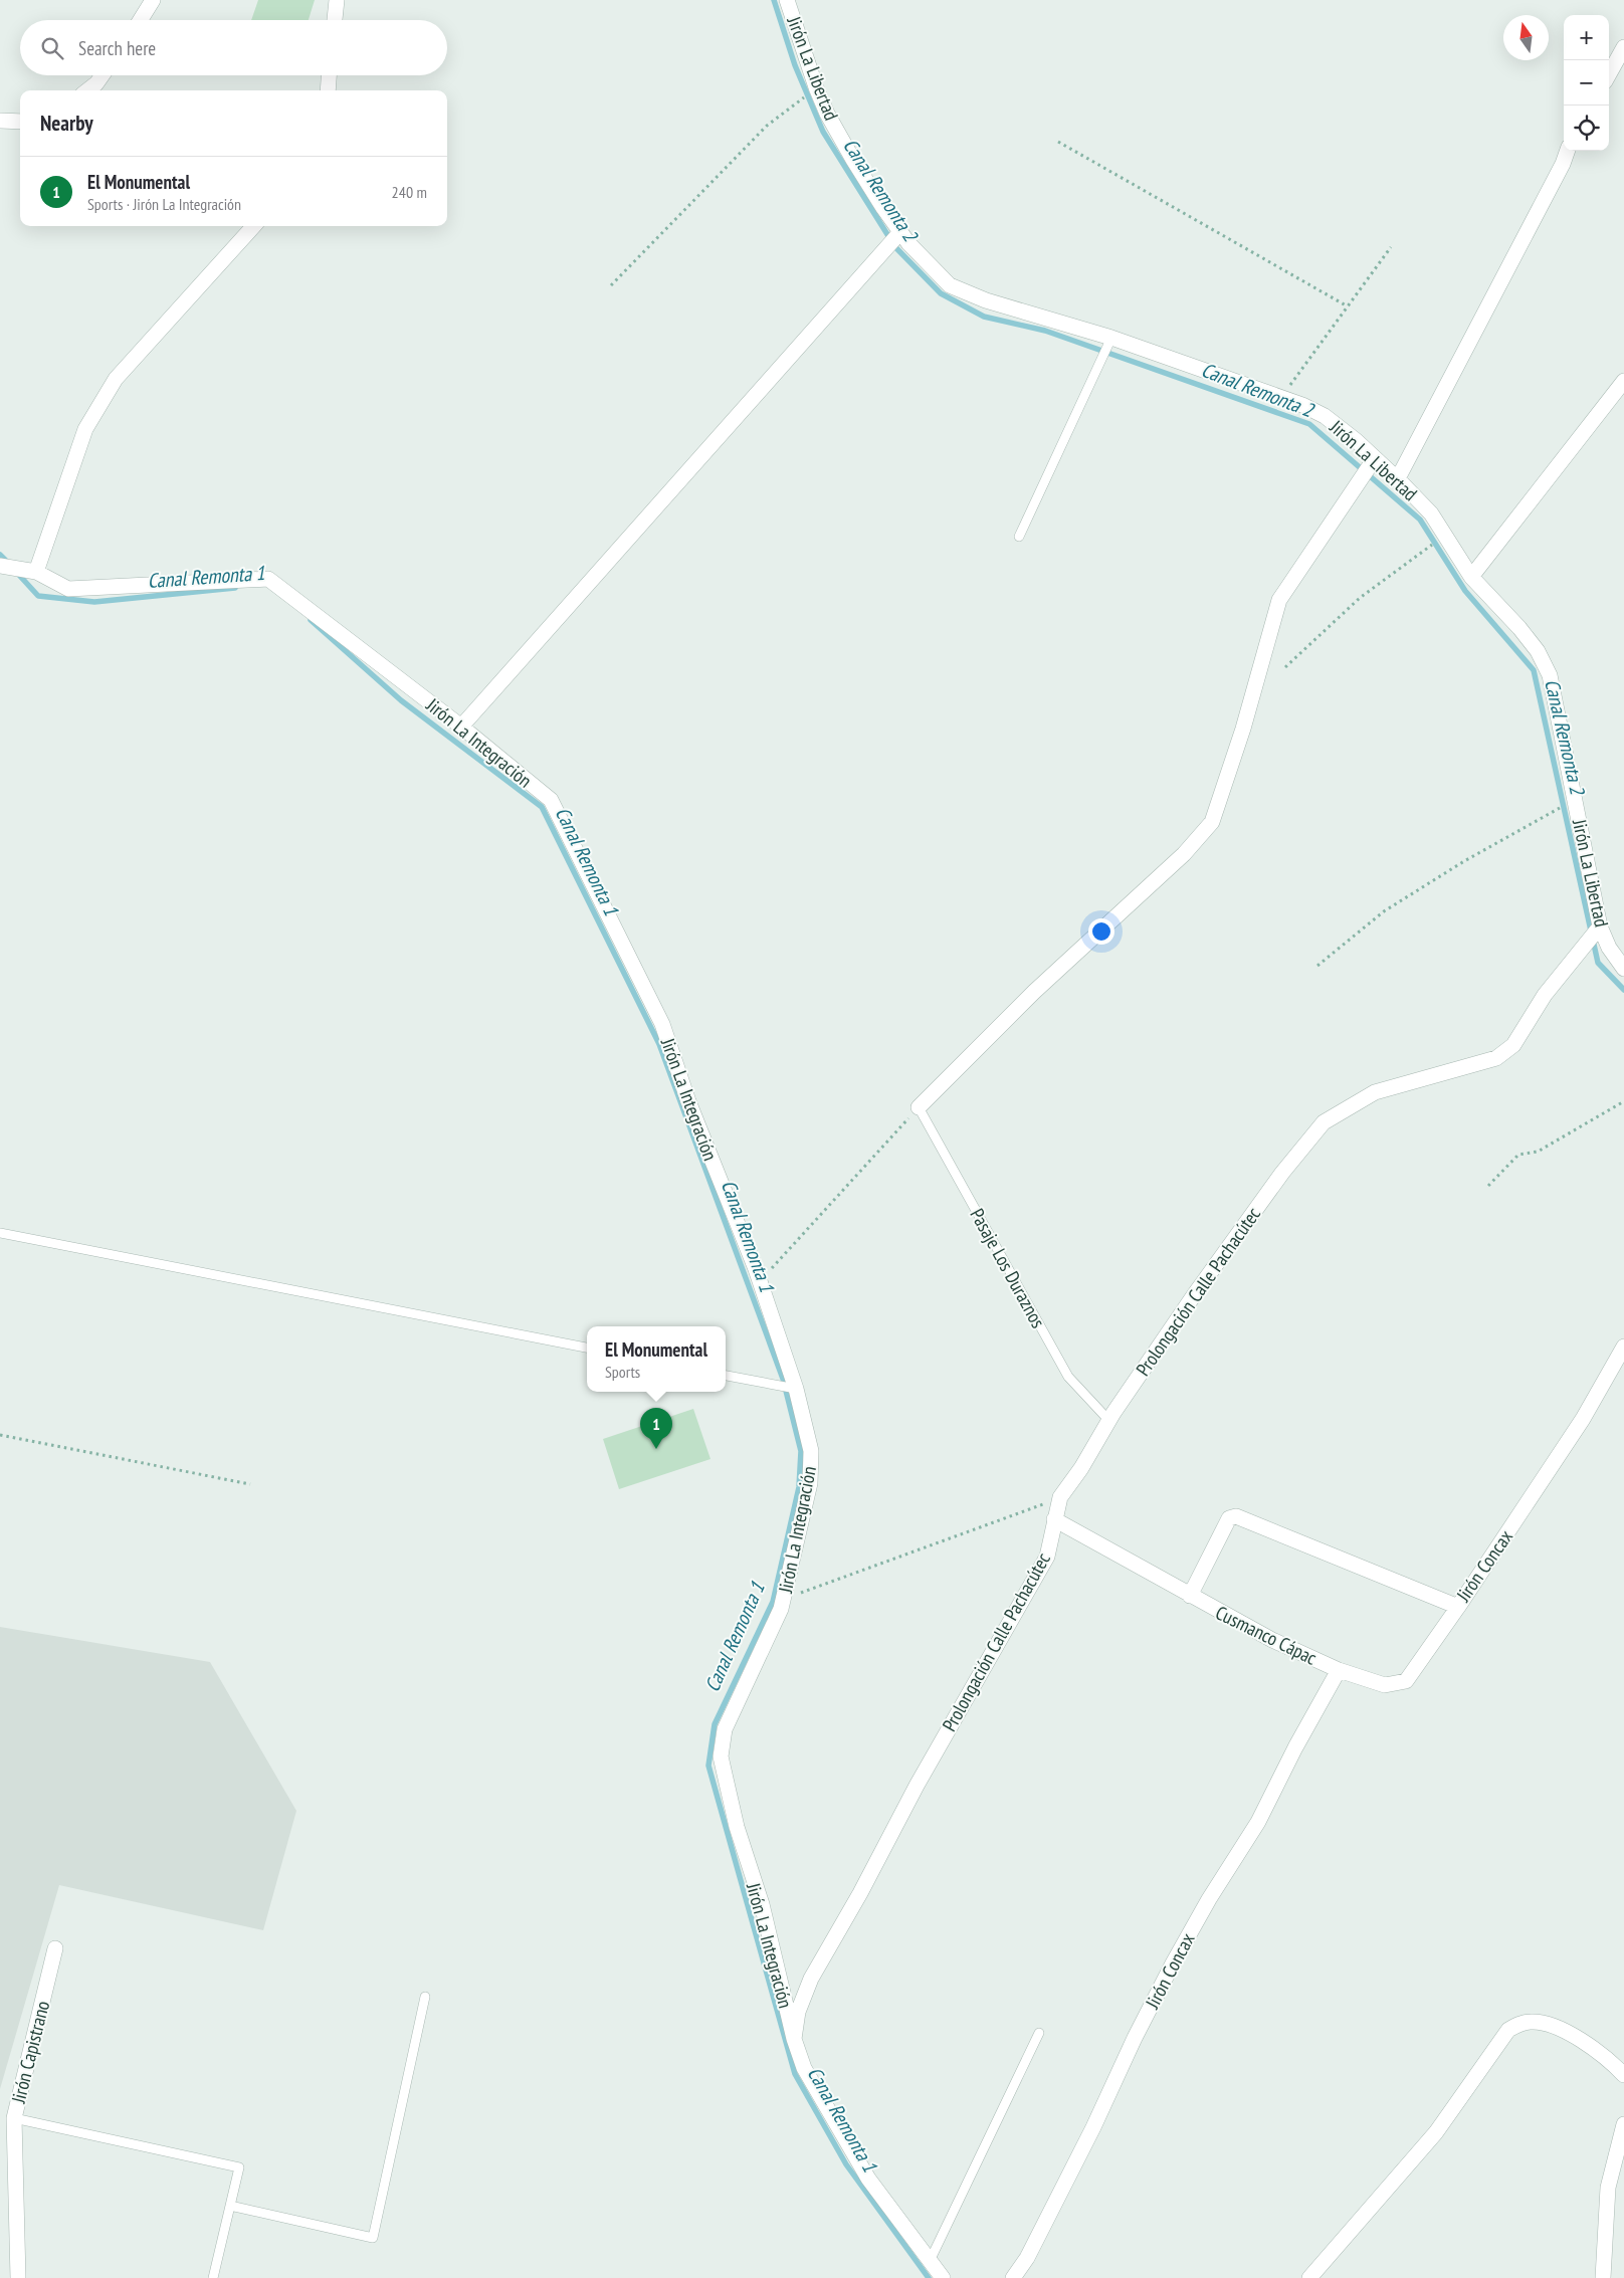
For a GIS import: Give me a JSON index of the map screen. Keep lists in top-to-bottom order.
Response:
{
  "streets": {
    "street": [
      "Jirón La Libertad",
      "Jirón La Integración",
      "Prolongación Calle Pachacútec",
      "Jirón Concax",
      "Cusmanco Cápac",
      "Jirón Capistrano"
    ],
    "lane": ["Pasaje Los Duraznos"]
  },
  "crossings": [
    ["Jirón La Libertad", "Prolongación Calle Pachacútec"],
    ["Jirón La Integración", "Prolongación Calle Pachacútec"],
    ["Pasaje Los Duraznos", "Prolongación Calle Pachacútec"],
    ["Prolongación Calle Pachacútec", "Cusmanco Cápac"],
    ["Jirón Concax", "Cusmanco Cápac"]
  ],
  "water": ["Canal Remonta 2", "Canal Remonta 1"],
  "north": "top",
  "page": {
    "map_buttons": ["+", "−"],
    "search": "Search here",
    "heading": "Nearby",
    "list": [
      {
        "mark": "1",
        "name": "El Monumental",
        "note": "Sports · Jirón La Integración",
        "value": "240 m"
      }
    ],
    "popup": ["El Monumental", "Sports"],
    "pins": "1"
  }
}
